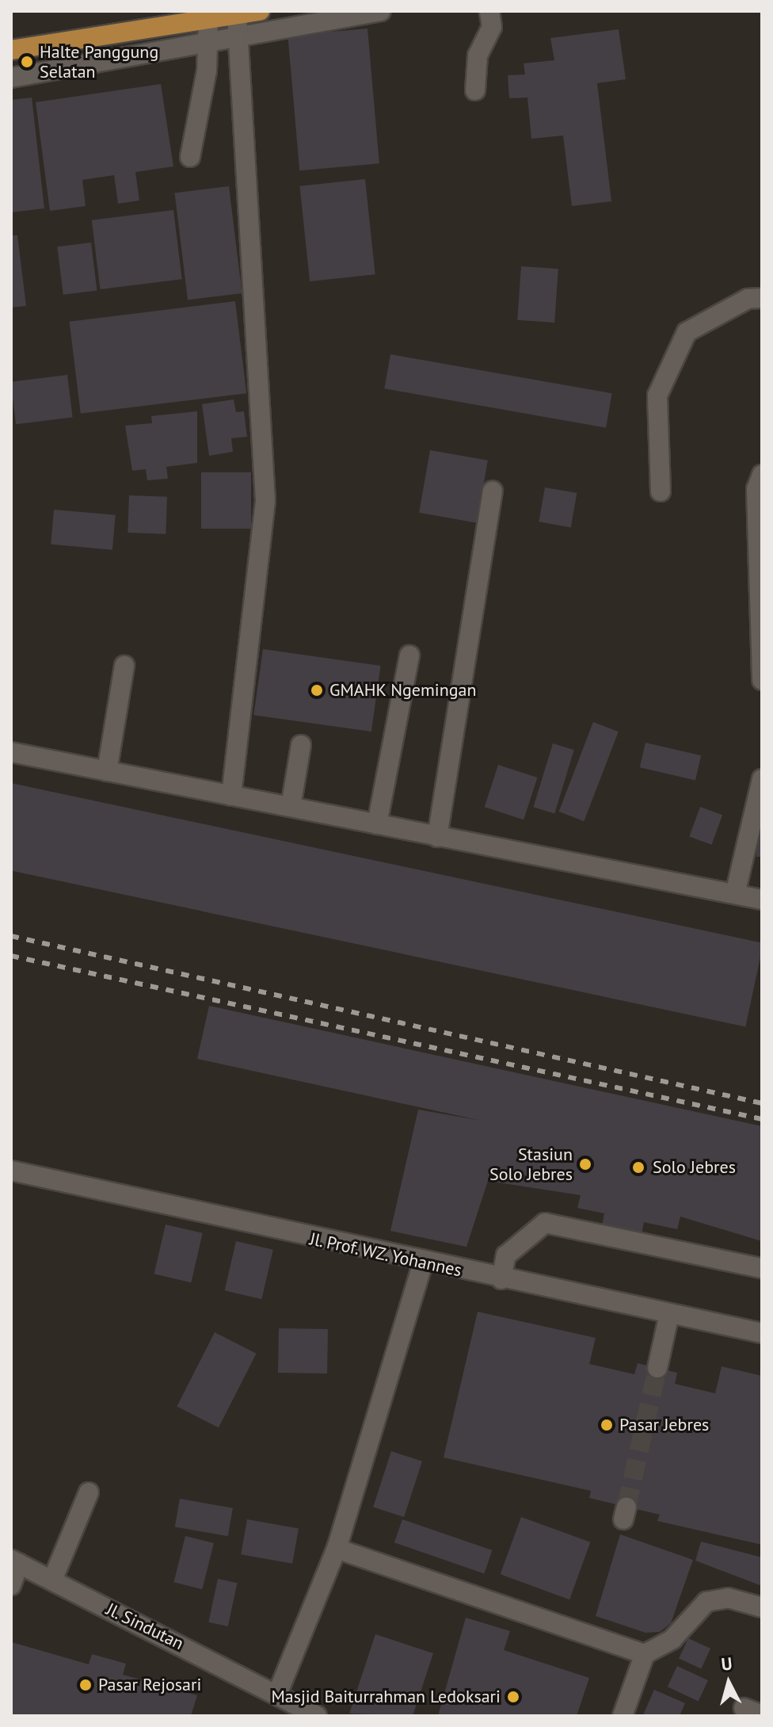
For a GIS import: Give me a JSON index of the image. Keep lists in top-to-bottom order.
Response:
{
  "streets": {
    "street": ["Jl. Prof. WZ. Yohannes", "Jl. Sindutan"]
  },
  "places": [
    "Halte Panggung Selatan",
    "GMAHK Ngemingan",
    "Stasiun Solo Jebres",
    "Solo Jebres",
    "Pasar Jebres",
    "Pasar Rejosari",
    "Masjid Baiturrahman Ledoksari"
  ],
  "north": "top"
}
